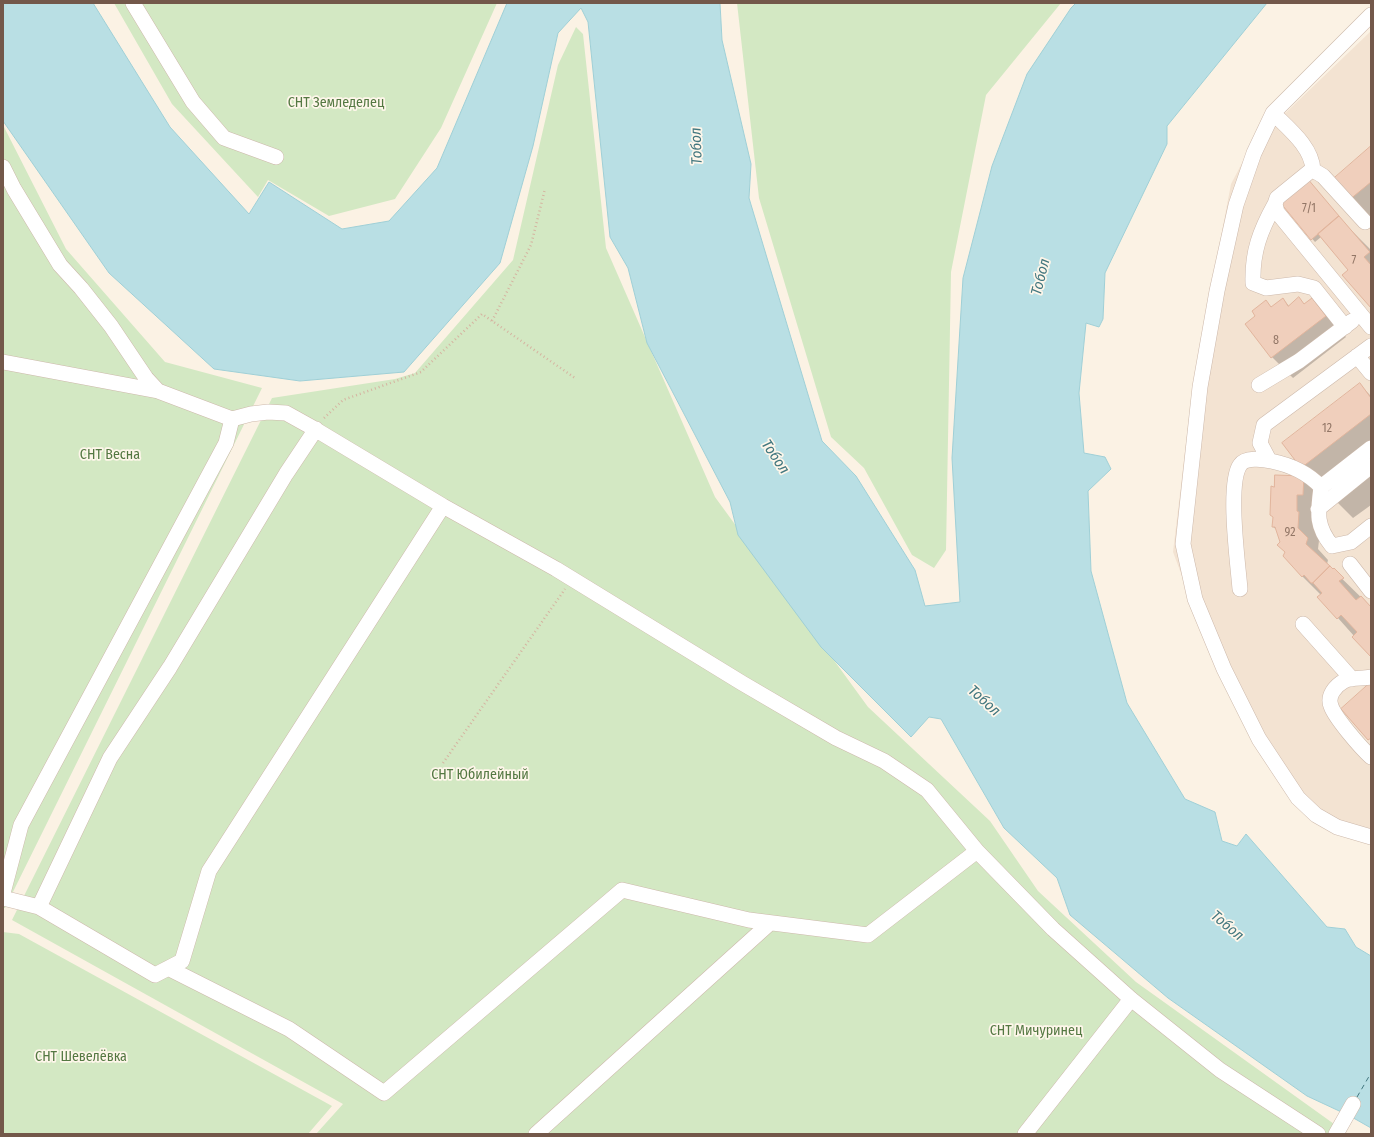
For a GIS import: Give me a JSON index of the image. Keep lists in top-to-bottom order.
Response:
{
  "water": ["Тобол"],
  "parks": [
    "СНТ Земледелец",
    "СНТ Весна",
    "СНТ Юбилейный",
    "СНТ Мичуринец",
    "СНТ Шевелёвка"
  ],
  "house_numbers": [
    "7/1",
    "7",
    "8",
    "12",
    "92"
  ]
}
